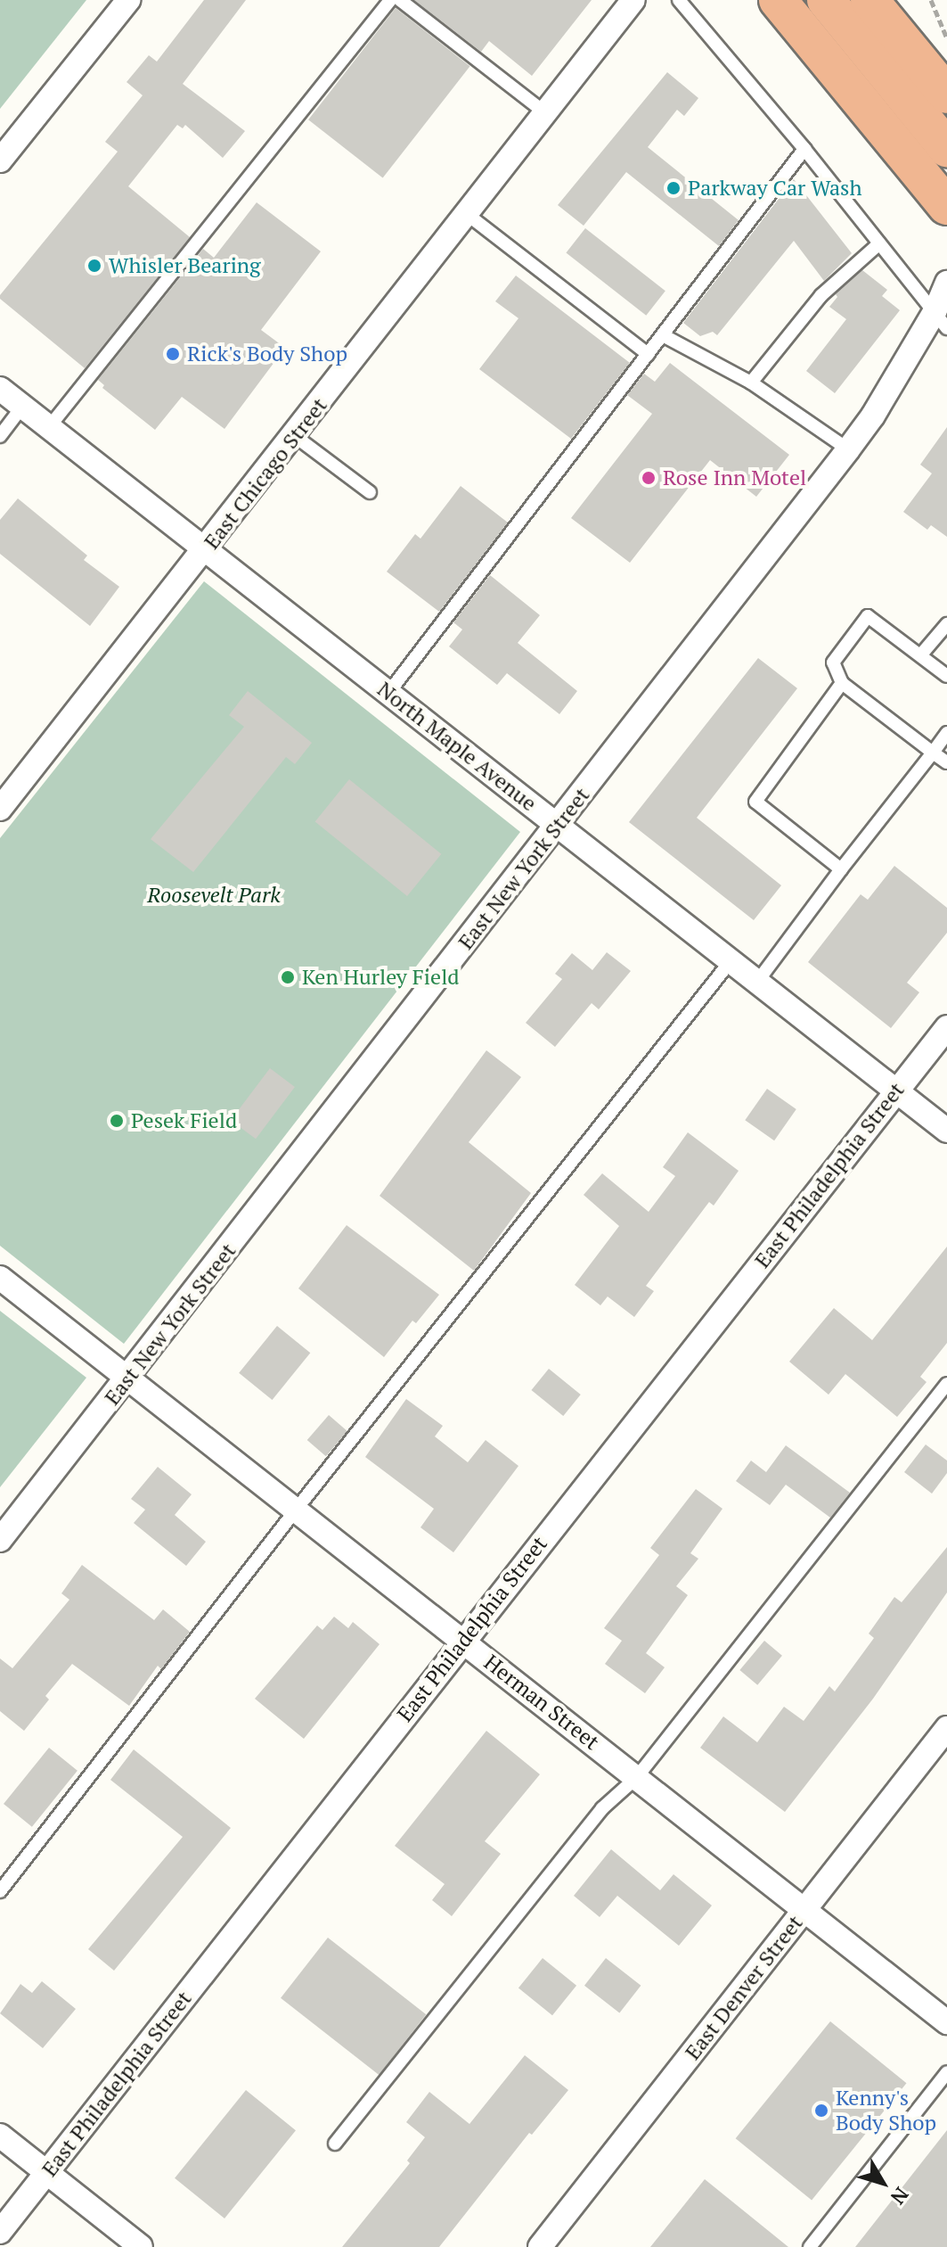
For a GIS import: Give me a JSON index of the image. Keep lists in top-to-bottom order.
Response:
{
  "streets": {
    "street": [
      "East Chicago Street",
      "North Maple Avenue",
      "East New York Street",
      "East Philadelphia Street",
      "Herman Street",
      "East Denver Street"
    ]
  },
  "crossings": [
    ["East Chicago Street", "North Maple Avenue"],
    ["North Maple Avenue", "East New York Street"],
    ["North Maple Avenue", "East Philadelphia Street"],
    ["East New York Street", "Herman Street"],
    ["East Philadelphia Street", "Herman Street"],
    ["Herman Street", "East Denver Street"]
  ],
  "parks": ["Roosevelt Park"],
  "places": [
    "Parkway Car Wash",
    "Whisler Bearing",
    "Rick's Body Shop",
    "Rose Inn Motel",
    "Ken Hurley Field",
    "Pesek Field",
    "Kenny's Body Shop"
  ],
  "north": "bottom right"
}
